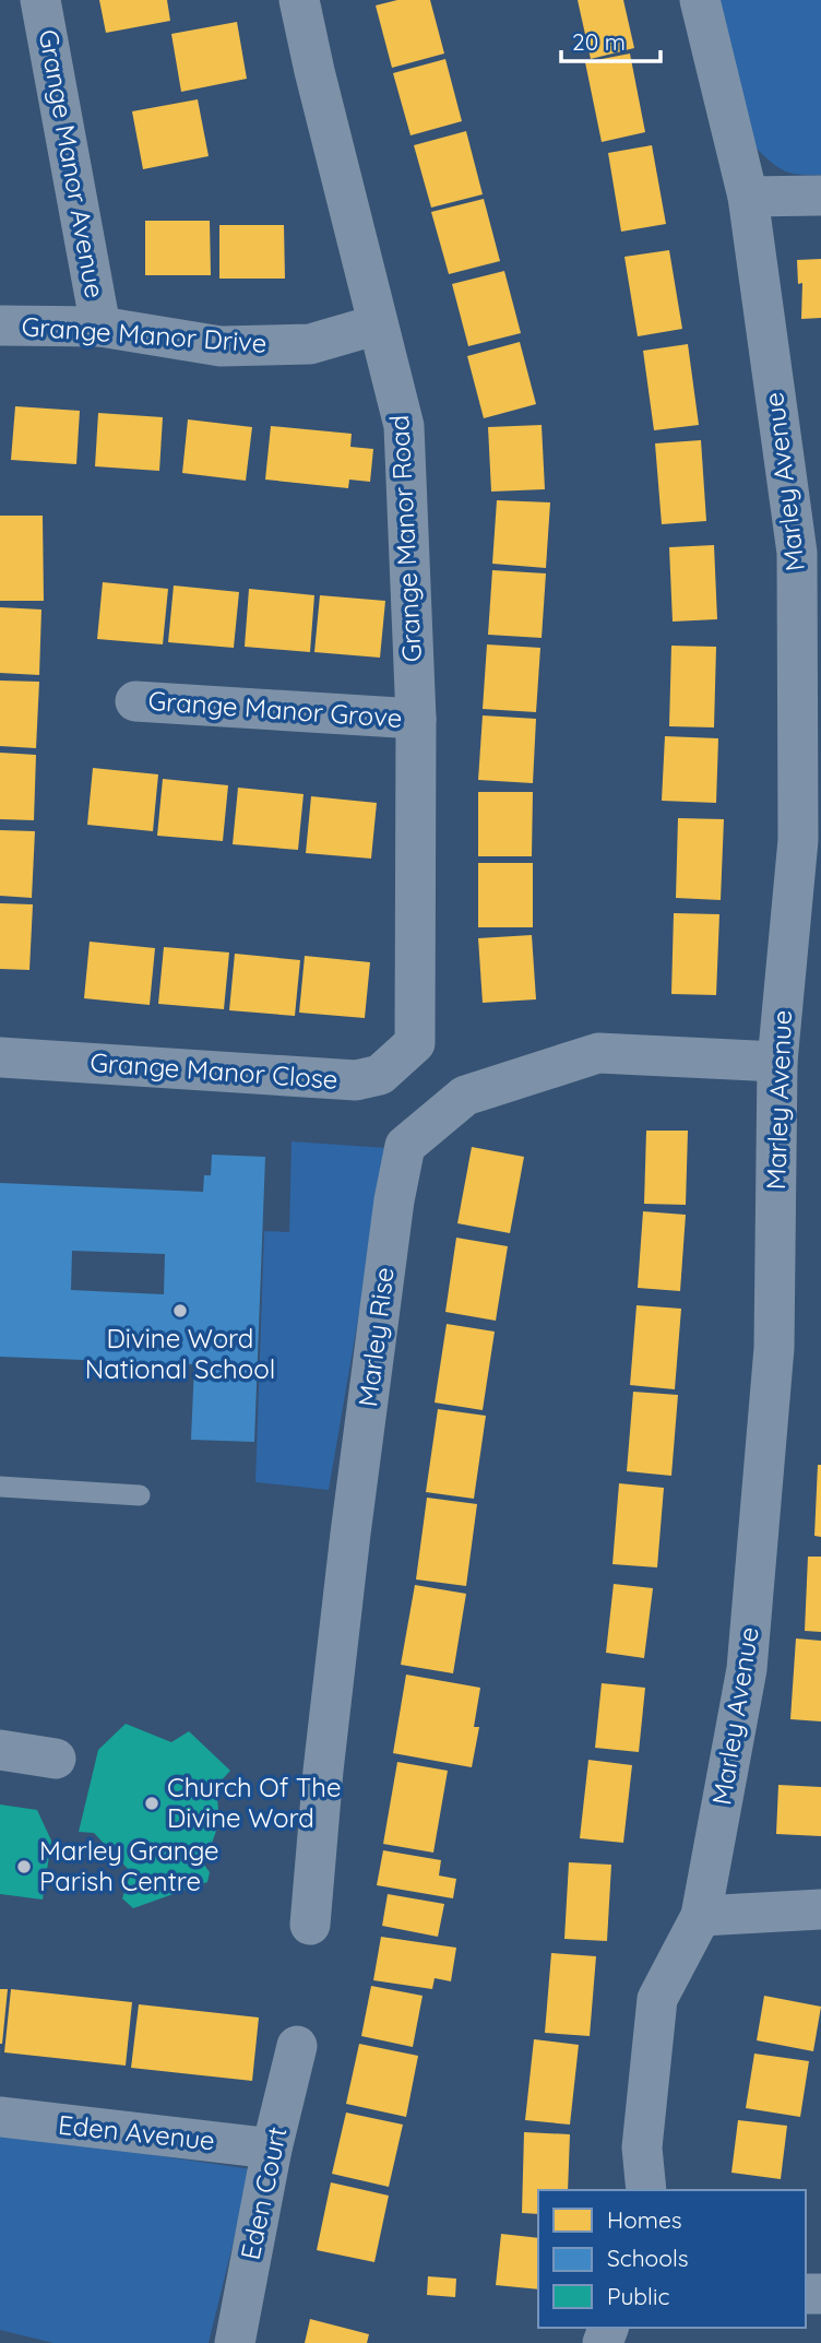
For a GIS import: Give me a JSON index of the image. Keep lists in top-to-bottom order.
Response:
{
  "streets": {
    "street": [
      "Grange Manor Avenue",
      "Grange Manor Drive",
      "Marley Avenue",
      "Grange Manor Road",
      "Grange Manor Grove",
      "Grange Manor Close",
      "Marley Rise",
      "Eden Avenue",
      "Eden Court"
    ]
  },
  "crossings": [
    ["Grange Manor Avenue", "Grange Manor Drive"],
    ["Grange Manor Drive", "Grange Manor Road"],
    ["Marley Avenue", "Marley Rise"],
    ["Grange Manor Road", "Grange Manor Grove"],
    ["Grange Manor Road", "Grange Manor Close"],
    ["Eden Avenue", "Eden Court"]
  ],
  "places": ["Divine Word National School", "Church Of The Divine Word", "Marley Grange Parish Centre"],
  "legend": ["Homes", "Schools", "Public"],
  "scale_bar": "20 m"
}
